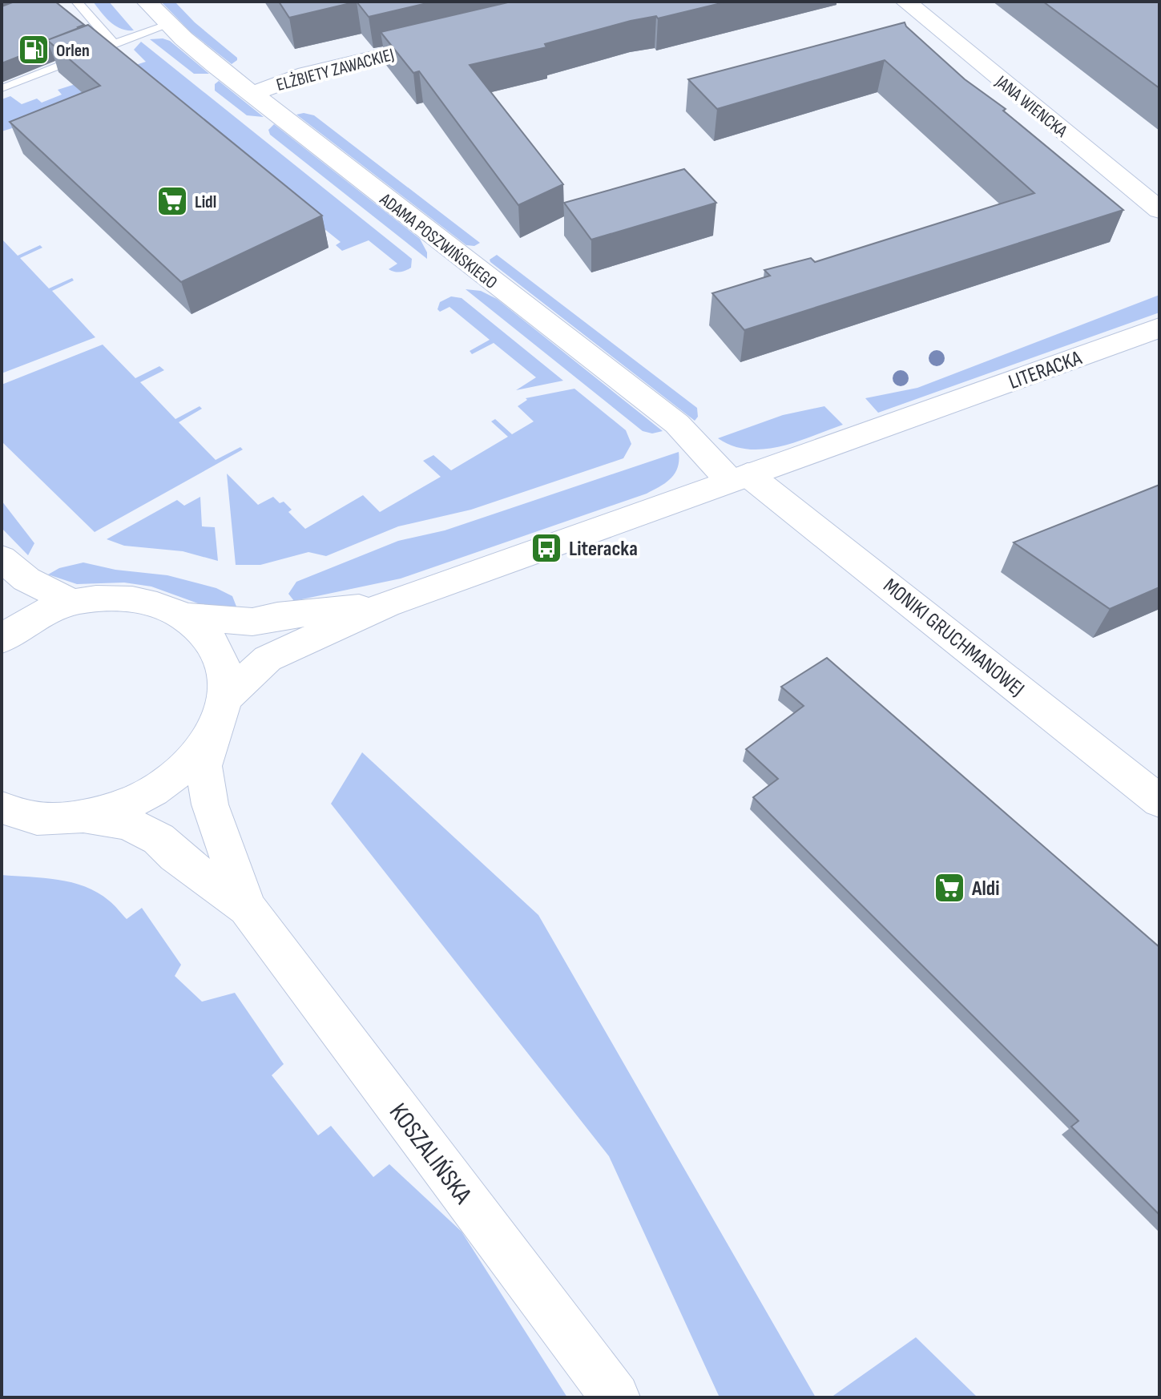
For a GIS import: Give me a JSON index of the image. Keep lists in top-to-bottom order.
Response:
{
  "streets": {
    "street": [
      "ELŻBIETY ZAWACKIEJ",
      "JANA WIENCKA",
      "ADAMA POSZWIŃSKIEGO",
      "LITERACKA",
      "MONIKI GRUCHMANOWEJ",
      "KOSZALIŃSKA"
    ]
  },
  "crossings": [
    ["ELŻBIETY ZAWACKIEJ", "ADAMA POSZWIŃSKIEGO"],
    ["ADAMA POSZWIŃSKIEGO", "LITERACKA"],
    ["ADAMA POSZWIŃSKIEGO", "MONIKI GRUCHMANOWEJ"],
    ["LITERACKA", "MONIKI GRUCHMANOWEJ"],
    ["LITERACKA", "KOSZALIŃSKA"]
  ],
  "places": {
    "fuel station": ["Orlen"],
    "supermarket": ["Lidl", "Aldi"],
    "bus stop": ["Literacka"]
  }
}
